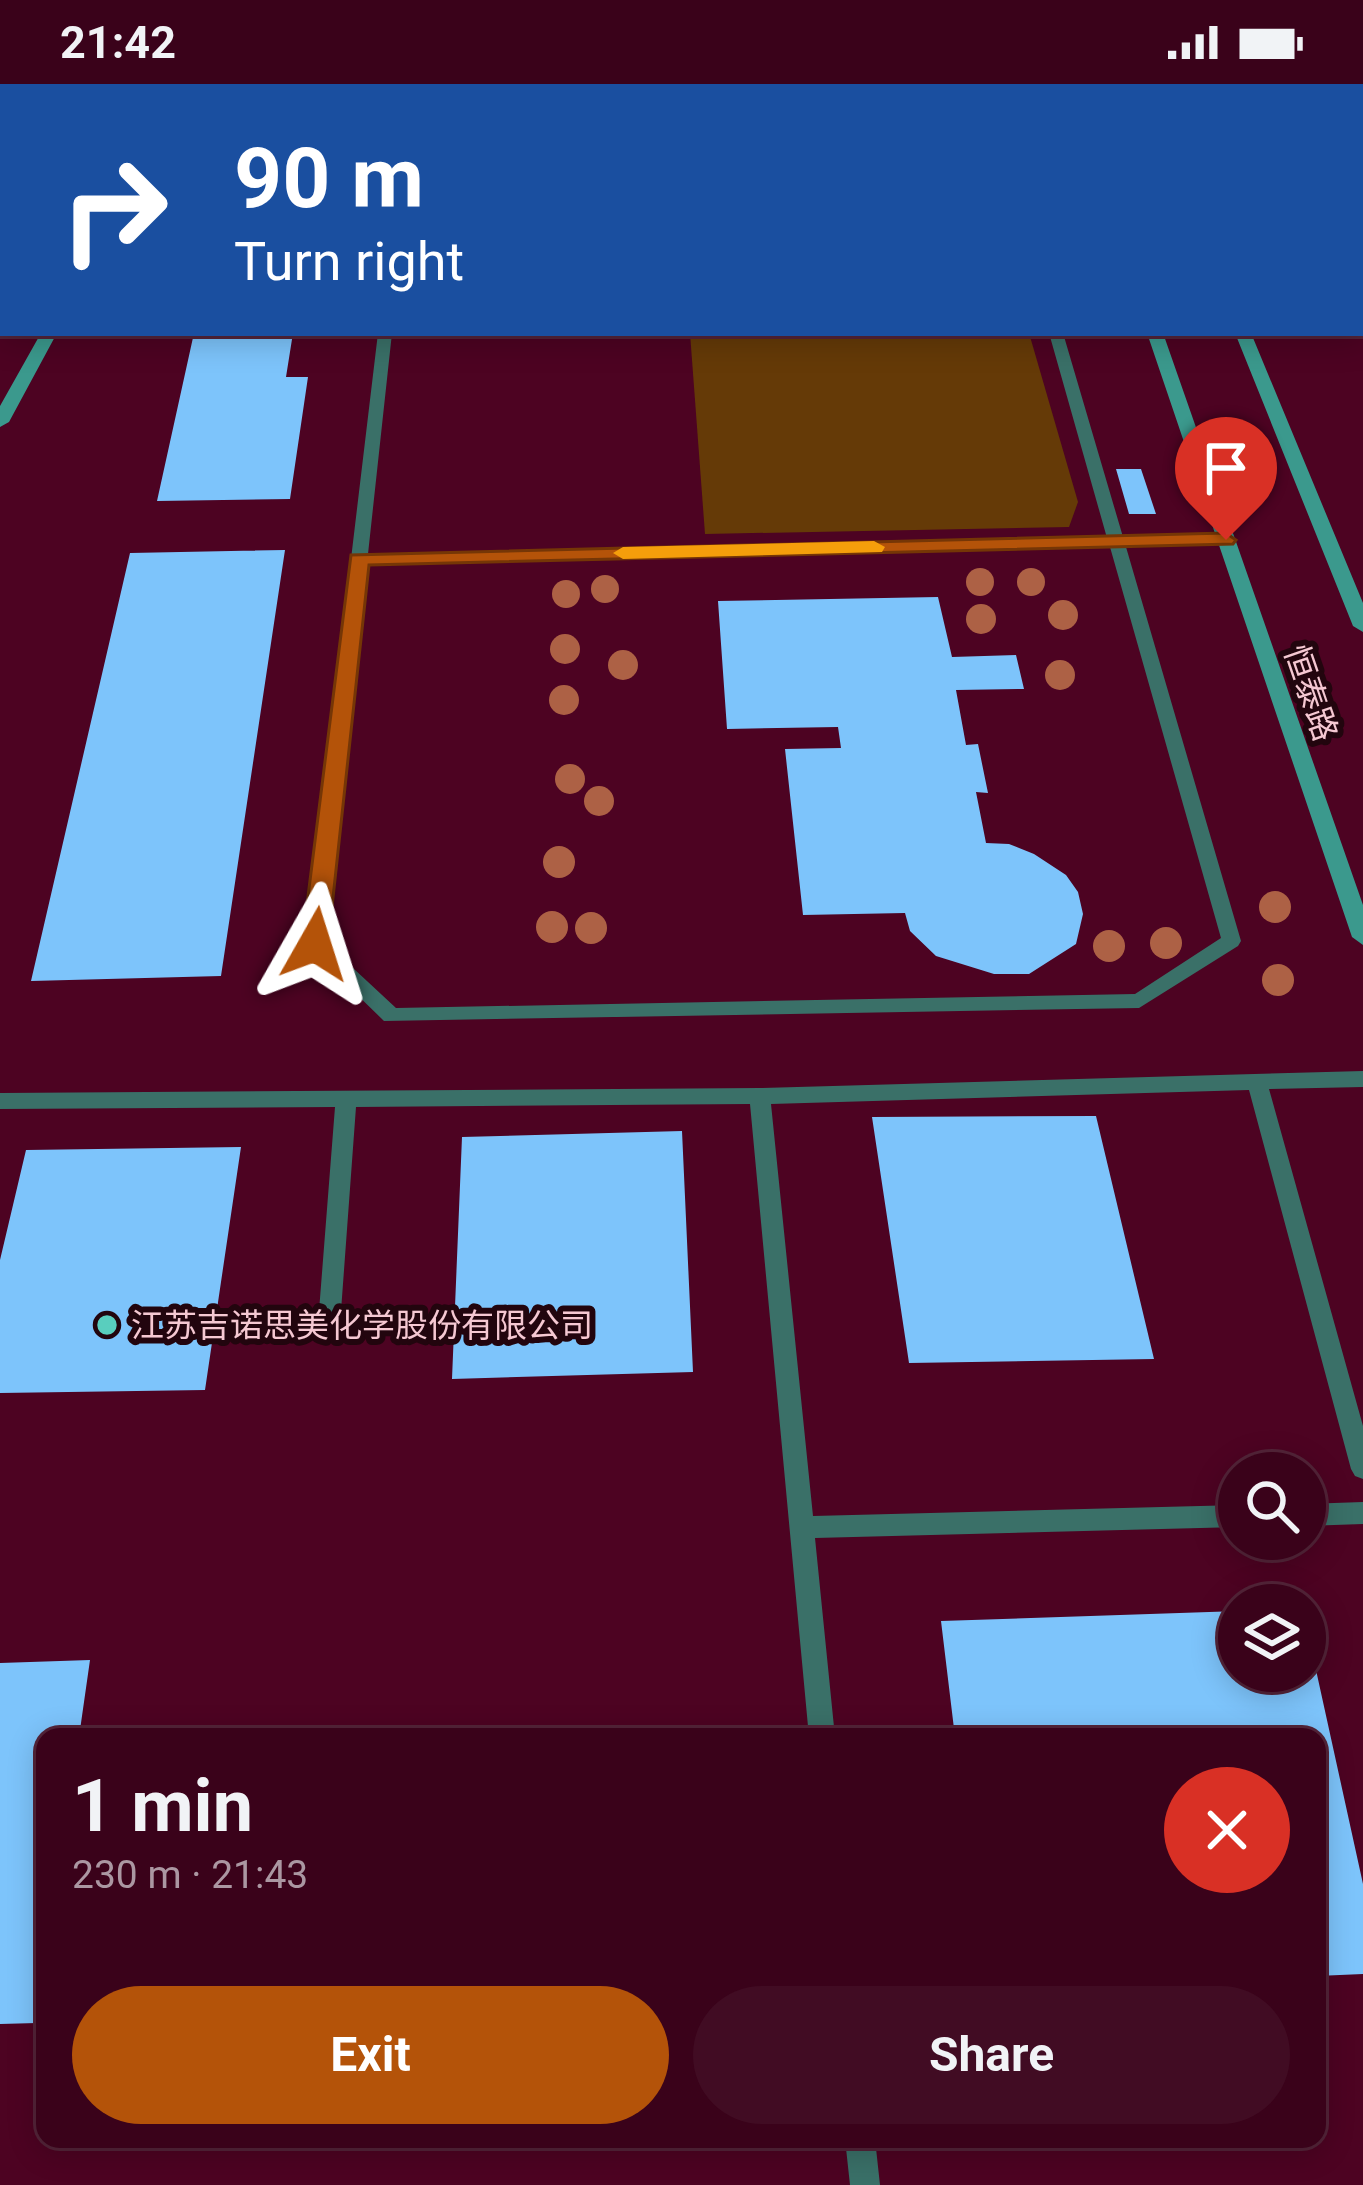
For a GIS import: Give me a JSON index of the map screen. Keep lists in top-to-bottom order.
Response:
{
  "streets": {
    "street": ["恒泰路"]
  },
  "places": ["江苏吉诺思美化学股份有限公司"],
  "page": {
    "status": "21:42",
    "turn": ["90 m", "Turn right"],
    "heading": ["1 min", "230 m · 21:43"],
    "buttons": ["Exit", "Share"]
  }
}
